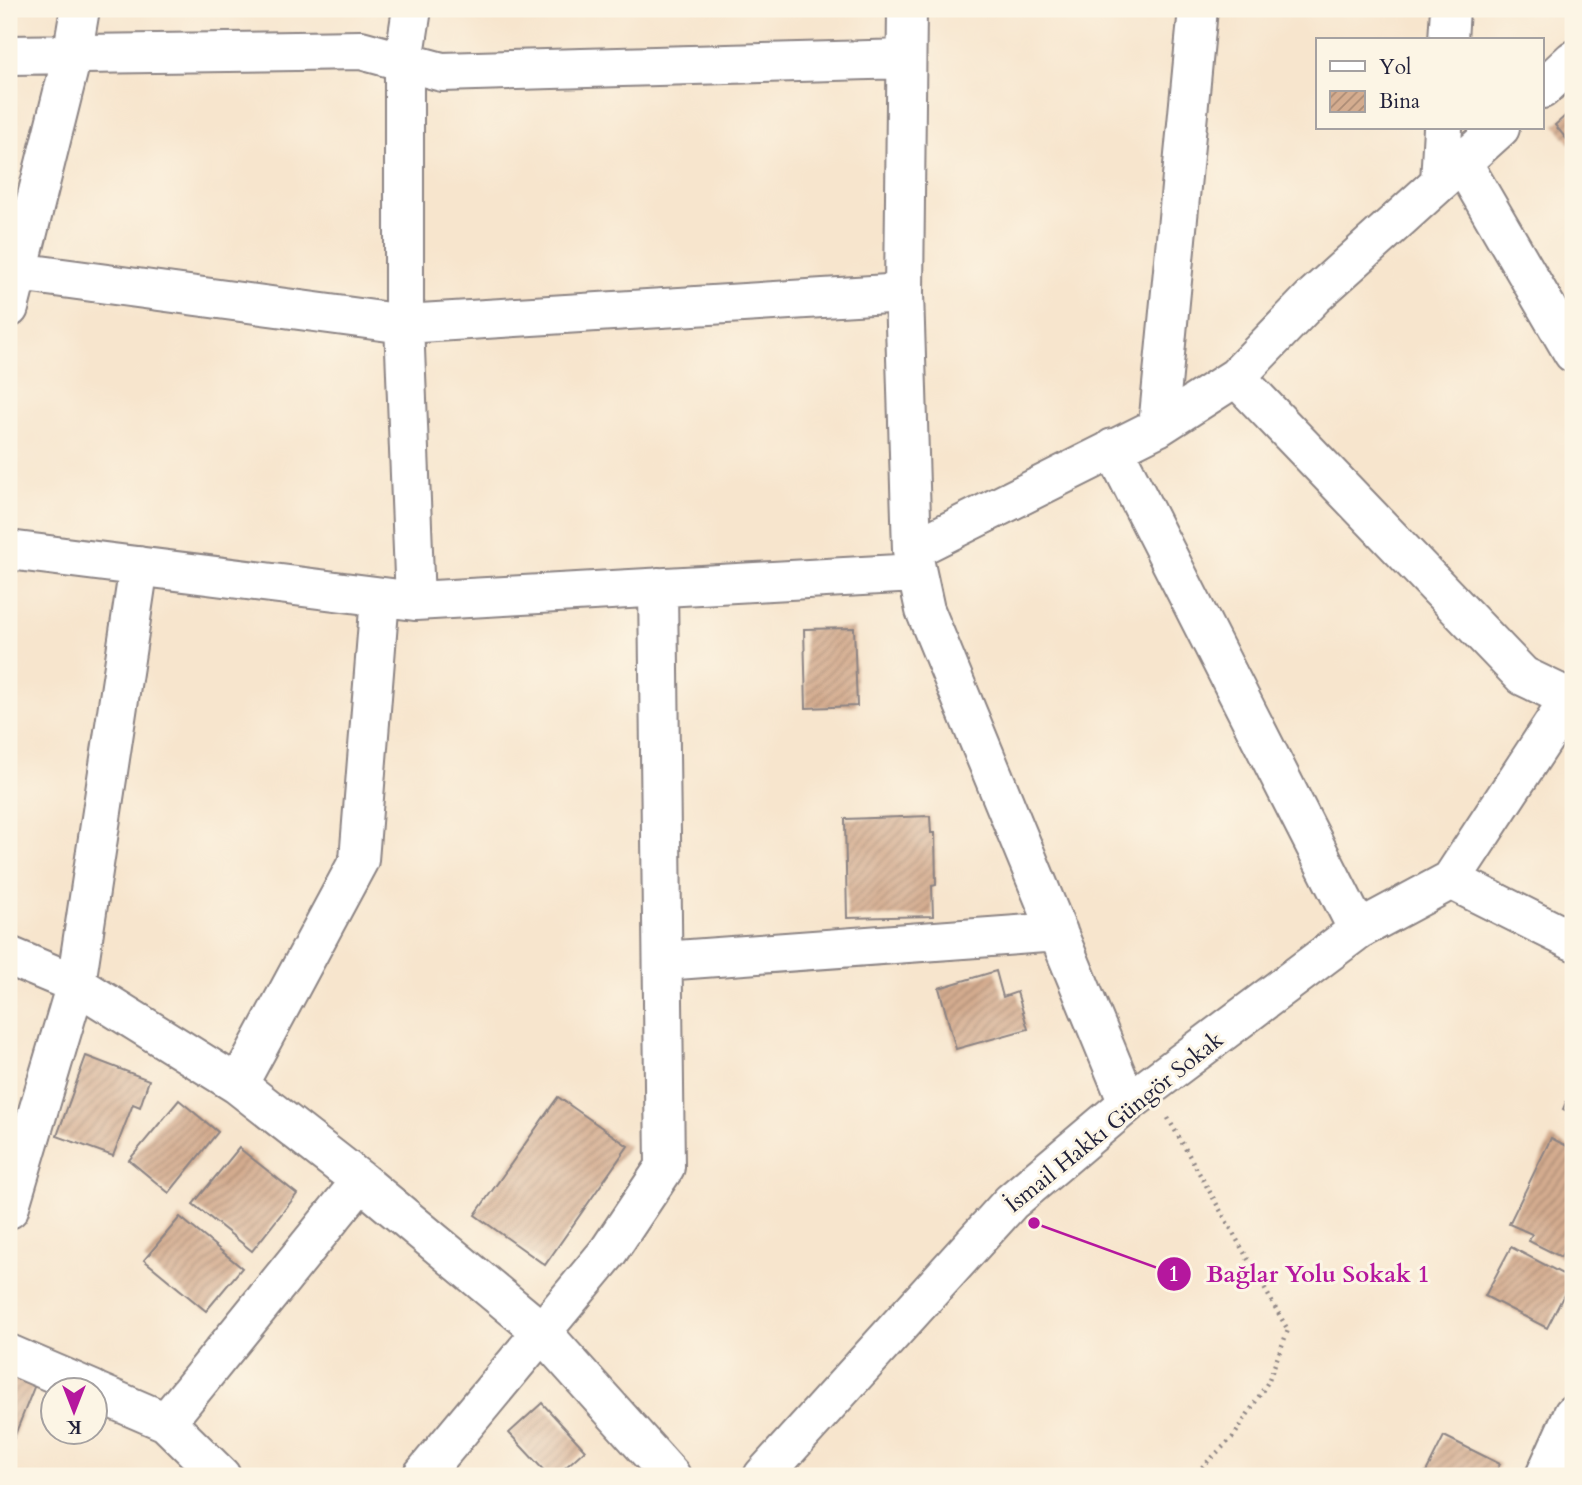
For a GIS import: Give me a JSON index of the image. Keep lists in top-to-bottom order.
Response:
{
  "streets": {
    "street": ["İsmail Hakkı Güngör Sokak"]
  },
  "places": ["Bağlar Yolu Sokak 1"],
  "legend": ["Yol", "Bina"],
  "north": "bottom"
}
